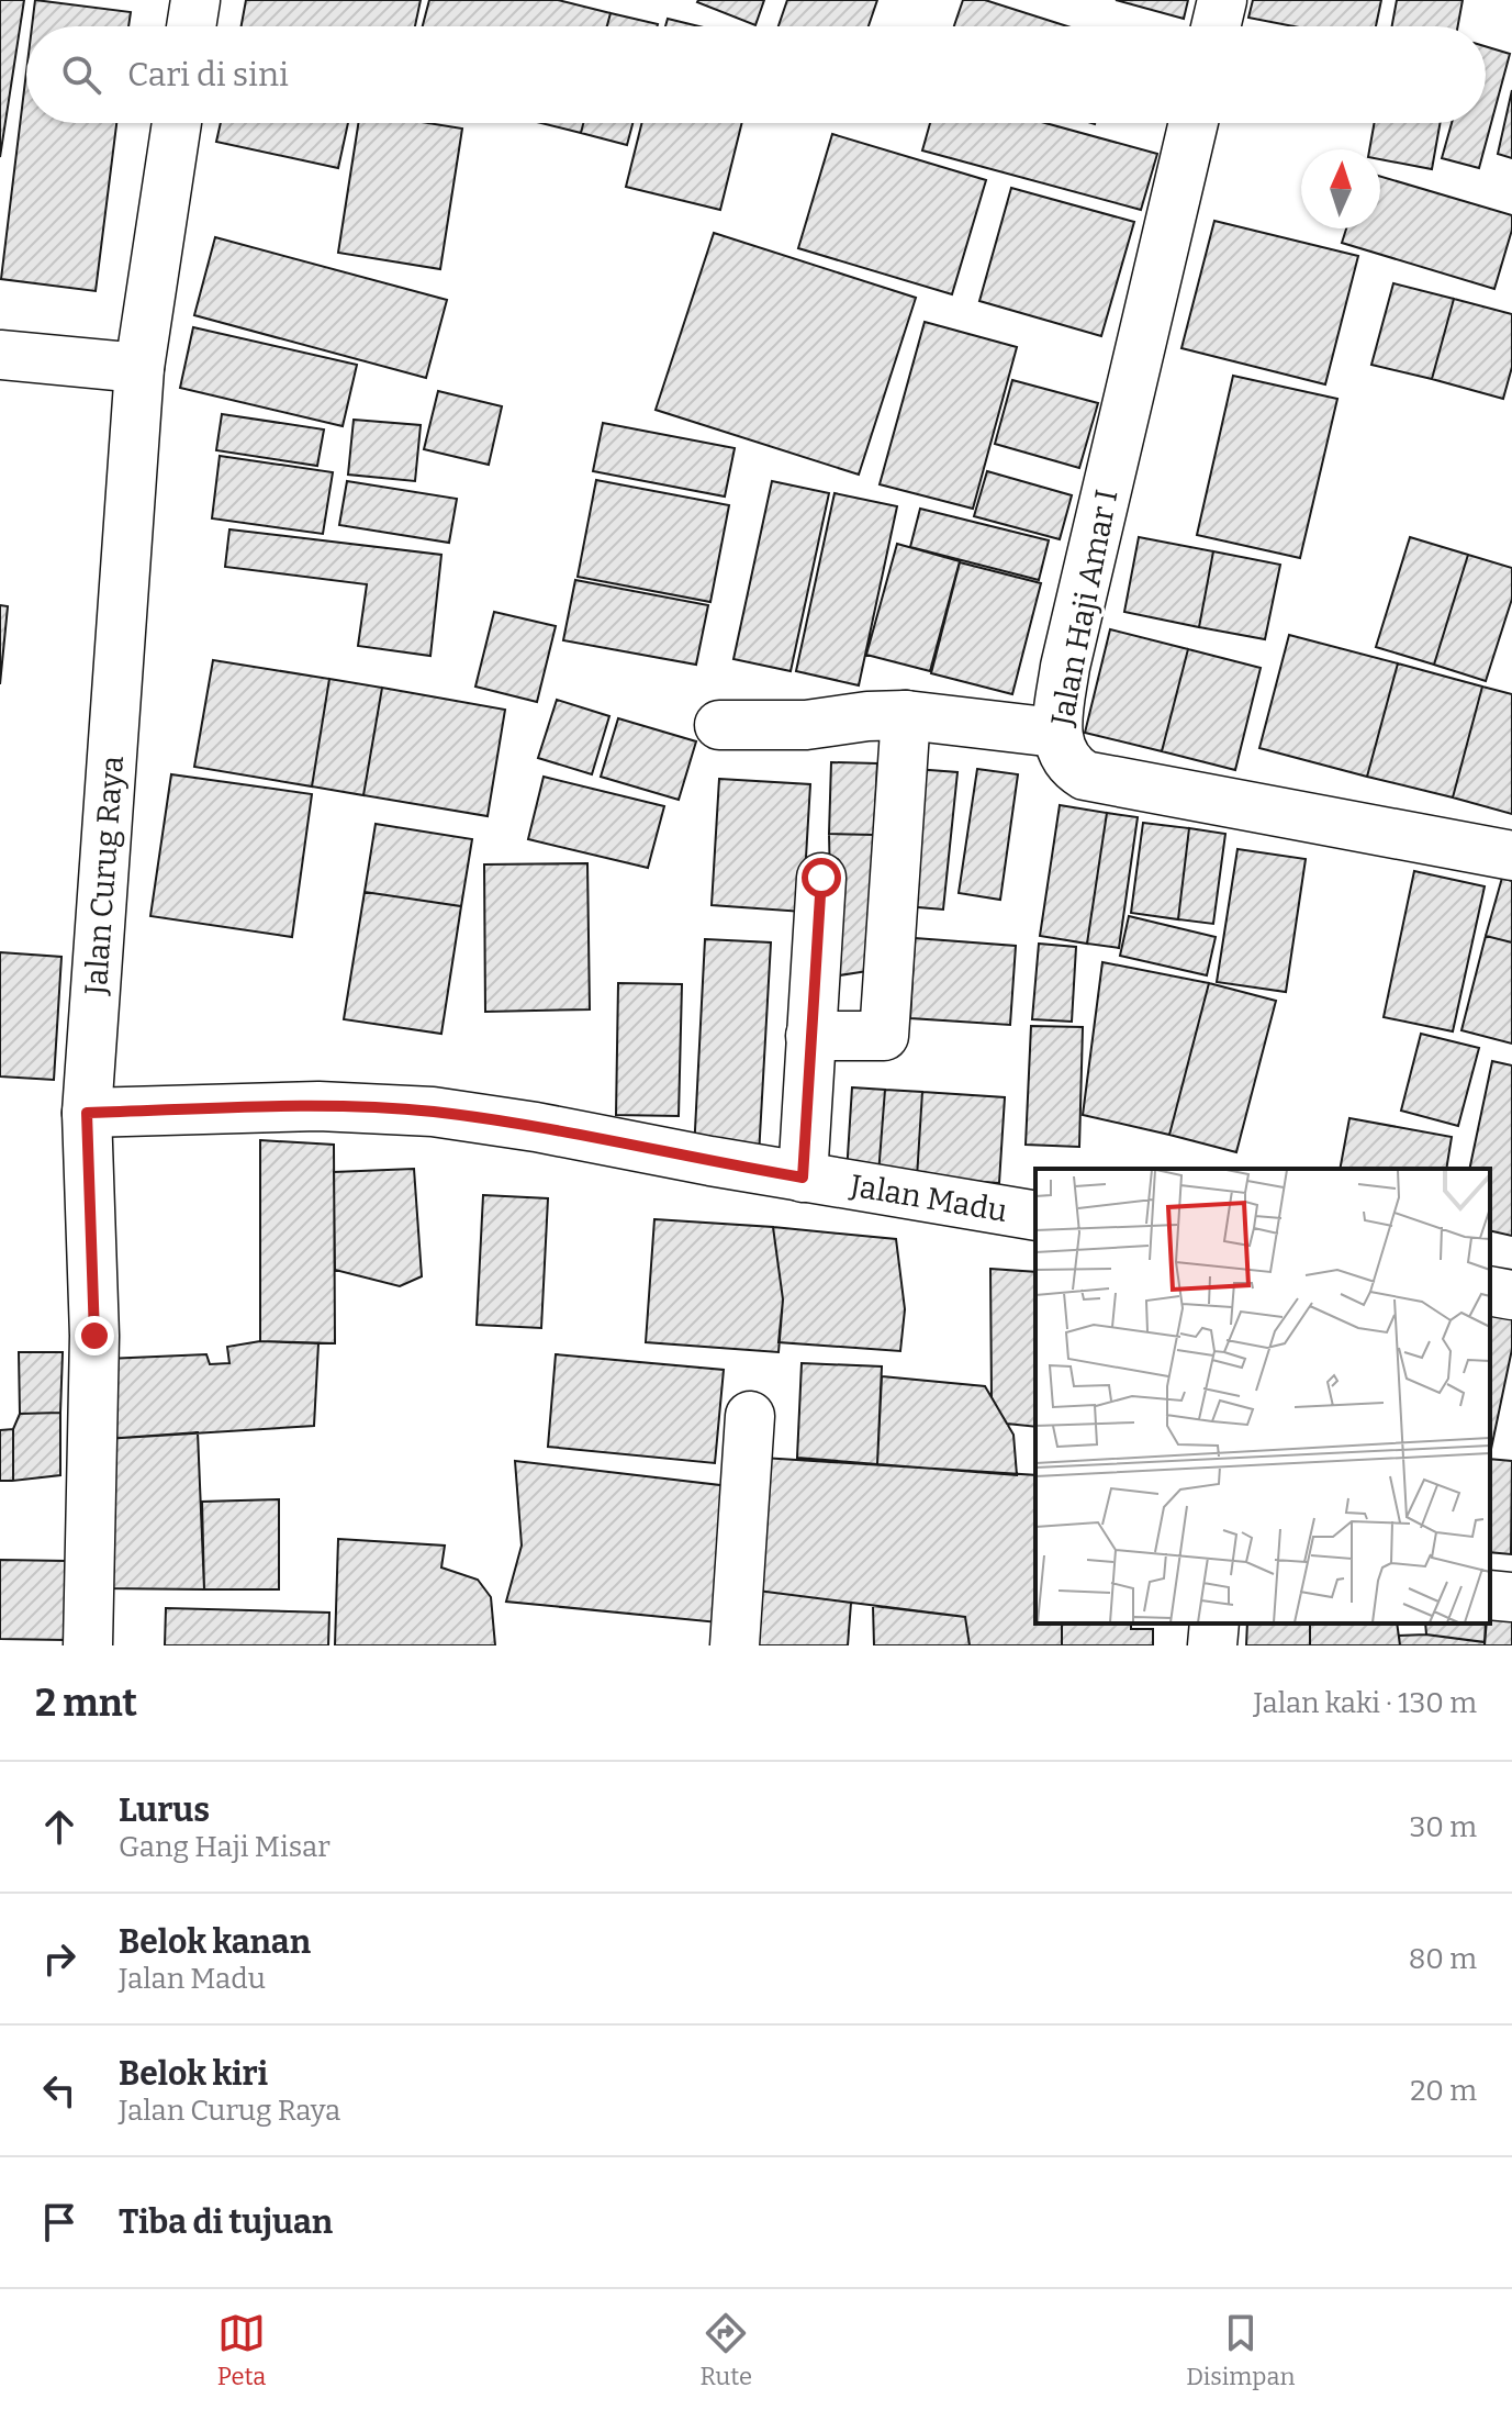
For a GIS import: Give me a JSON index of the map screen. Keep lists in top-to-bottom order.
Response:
{
  "streets": {
    "street": ["Jalan Haji Amar I", "Jalan Curug Raya", "Jalan Madu"]
  },
  "crossings": [
    ["Jalan Curug Raya", "Jalan Madu"]
  ],
  "north": "top",
  "page": {
    "search": "Cari di sini",
    "heading": ["2 mnt", "Jalan kaki · 130 m"],
    "list": [
      ["Lurus", "Gang Haji Misar", "30 m"],
      ["Belok kanan", "Jalan Madu", "80 m"],
      ["Belok kiri", "Jalan Curug Raya", "20 m"],
      "Tiba di tujuan"
    ],
    "nav": ["Peta", "Rute", "Disimpan"]
  }
}
